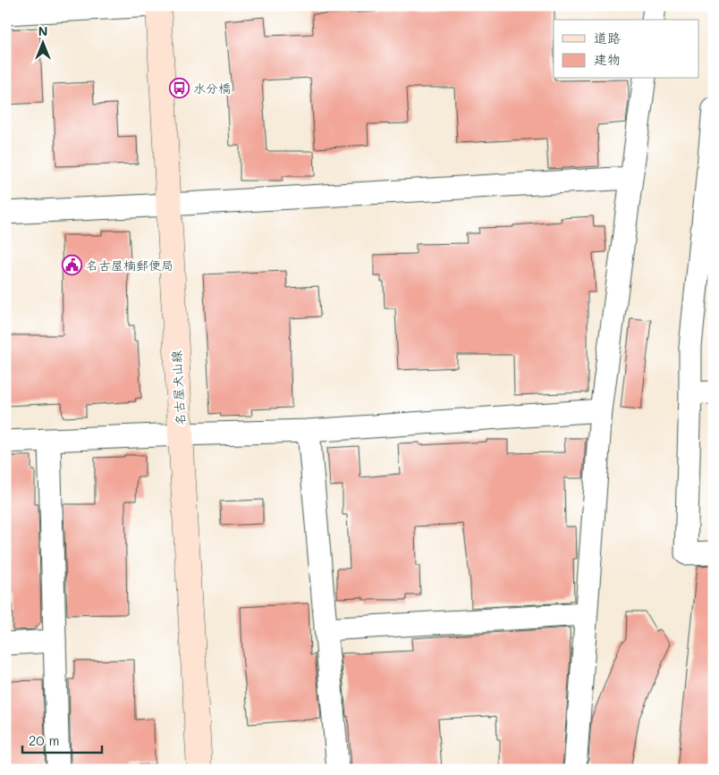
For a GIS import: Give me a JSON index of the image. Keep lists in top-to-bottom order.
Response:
{
  "streets": {
    "main road": ["名古屋犬山線"]
  },
  "places": {
    "bus stop": ["水分橋"],
    "public building": ["名古屋楠郵便局"]
  },
  "legend": ["道路", "建物"],
  "scale_bar": "20 m",
  "north": "top"
}
